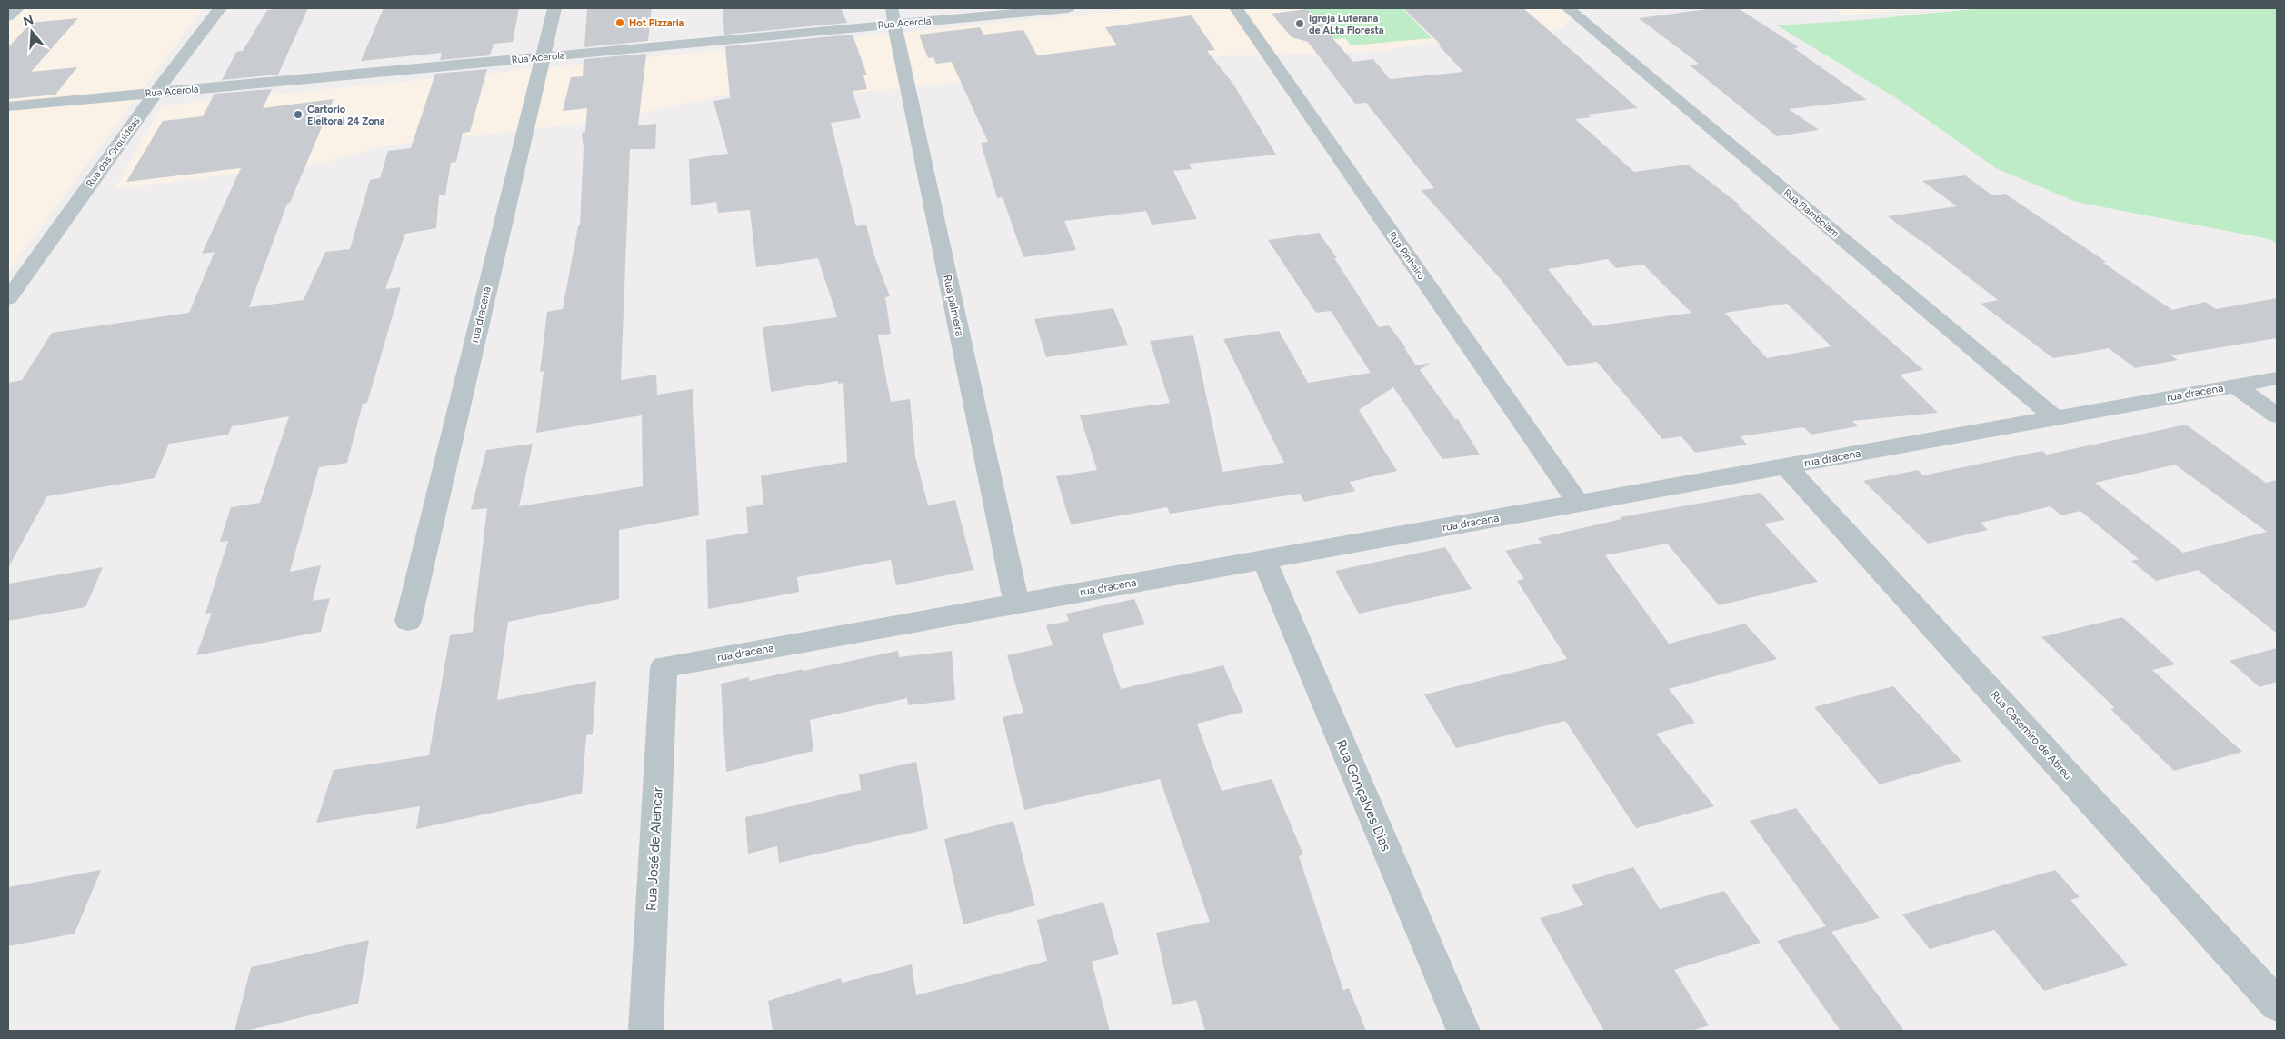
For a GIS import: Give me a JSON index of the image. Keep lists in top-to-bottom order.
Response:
{
  "streets": {
    "street": [
      "Rua Acerola",
      "Rua das Orquídeas",
      "Rua Flamboiam",
      "Rua Pinheiro",
      "Rua palmeira",
      "rua dracena",
      "Rua Casemiro de Abreu",
      "Rua Gonçalves Dias",
      "Rua José de Alencar"
    ]
  },
  "crossings": [
    ["Rua Acerola", "Rua das Orquídeas"],
    ["Rua Acerola", "Rua palmeira"],
    ["Rua Acerola", "rua dracena"],
    ["Rua Flamboiam", "rua dracena"],
    ["Rua Pinheiro", "rua dracena"],
    ["Rua palmeira", "rua dracena"],
    ["rua dracena", "Rua Casemiro de Abreu"],
    ["rua dracena", "Rua Gonçalves Dias"],
    ["rua dracena", "Rua José de Alencar"]
  ],
  "places": ["Hot Pizzaria", "Igreja Luterana de ALta Floresta", "Cartorio Eleitoral 24 Zona"],
  "north": "top"
}
